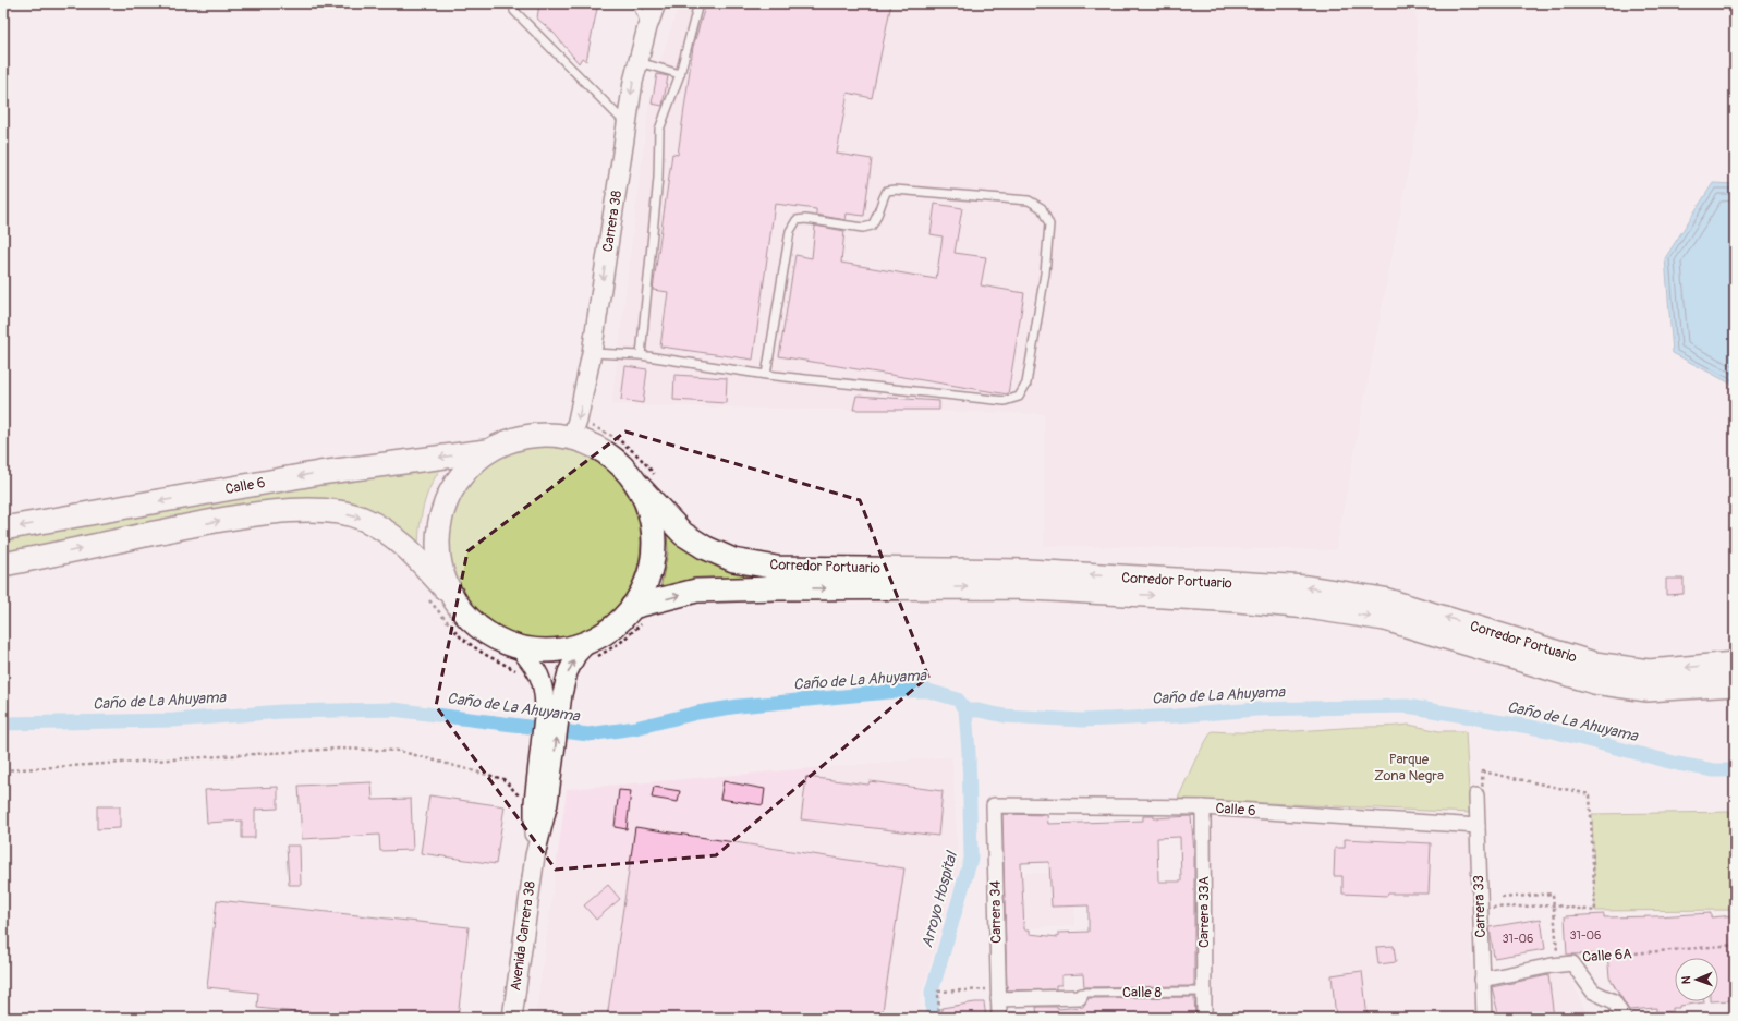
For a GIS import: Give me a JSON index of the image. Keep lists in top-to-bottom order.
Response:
{
  "streets": {
    "main road": ["Calle 6", "Corredor Portuario"],
    "street": [
      "Carrera 38",
      "Carrera 33",
      "Carrera 34",
      "Carrera 33A",
      "Avenida Carrera 38",
      "Calle 8"
    ],
    "path": ["Calle 6A"]
  },
  "crossings": [
    ["Carrera 38", "Corredor Portuario"],
    ["Calle 6", "Corredor Portuario"],
    ["Calle 6", "Carrera 33"],
    ["Calle 6", "Carrera 34"],
    ["Calle 6", "Carrera 33A"],
    ["Carrera 34", "Calle 8"],
    ["Carrera 33A", "Calle 8"]
  ],
  "one_way": ["Carrera 38"],
  "water": ["Caño de La Ahuyama", "Arroyo Hospital"],
  "parks": ["Parque Zona Negra"],
  "house_numbers": ["31-06", "31-06"],
  "north": "left"
}
